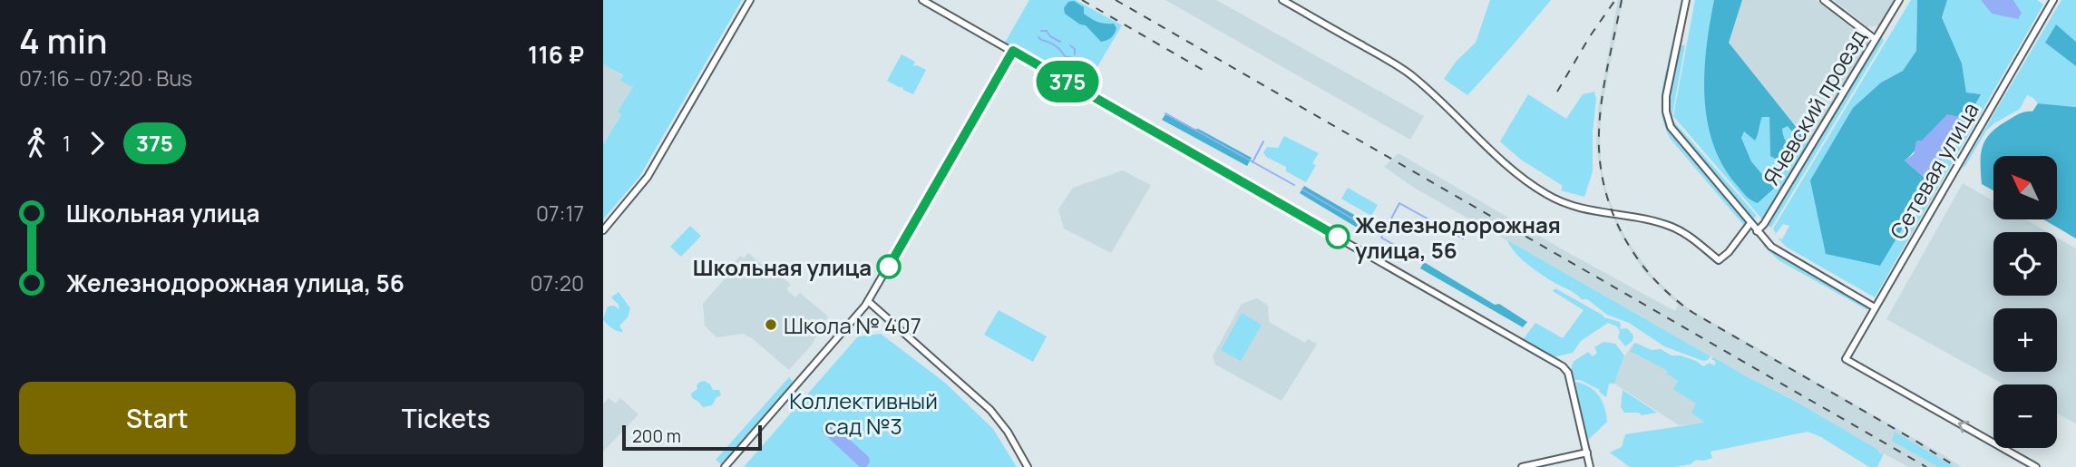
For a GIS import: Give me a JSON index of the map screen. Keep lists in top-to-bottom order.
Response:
{
  "streets": {
    "street": ["Ячевский проезд", "Сетевая улица"]
  },
  "one_way": ["Сетевая улица"],
  "parks": ["Коллективный сад №3"],
  "places": ["Железнодорожная улица, 56", "Школьная улица", "Школа № 407"],
  "lines": ["bus line 375"],
  "scale_bar": "200 m",
  "north": "top left",
  "page": {
    "heading": ["4 min", "07:16 – 07:20 · Bus", "116 ₽"],
    "on_map": "375",
    "legs": ["1", "375"],
    "map_buttons": ["+", "−"],
    "list": [
      {
        "name": "Школьная улица",
        "value": "07:17"
      },
      {
        "name": "Железнодорожная улица, 56",
        "value": "07:20"
      }
    ],
    "buttons": ["Start", "Tickets"],
    "scale": "200 m"
  }
}
